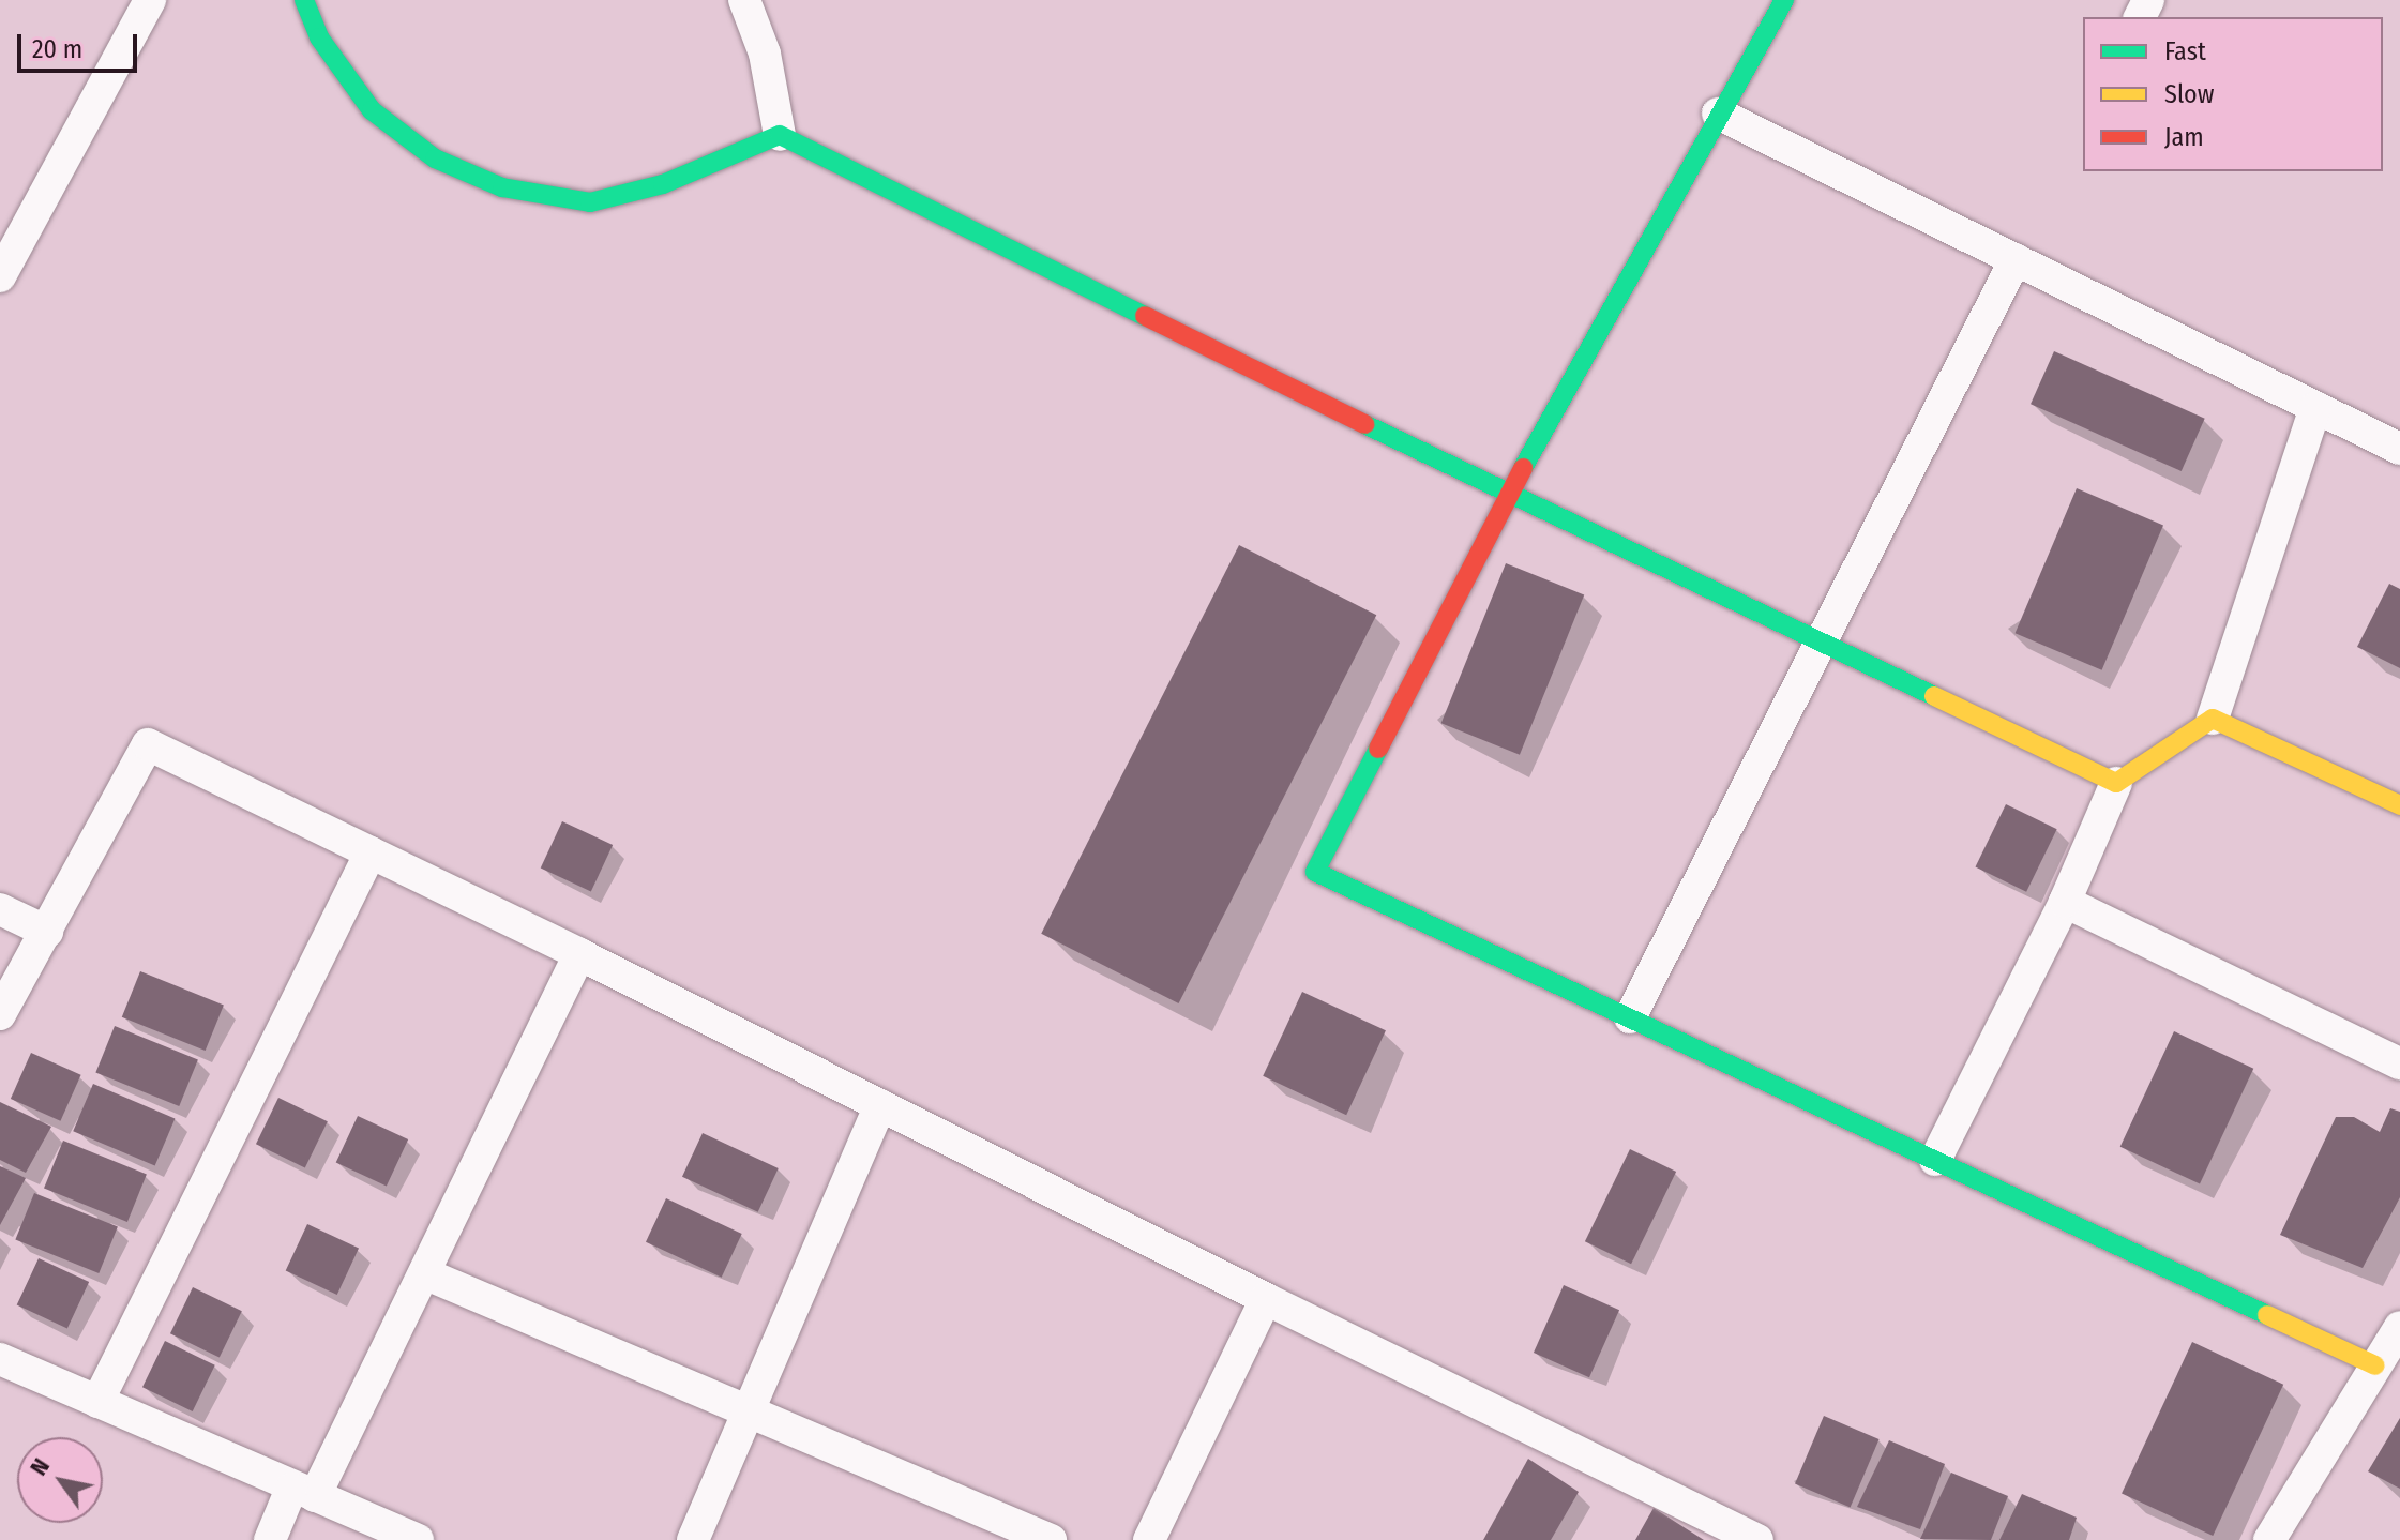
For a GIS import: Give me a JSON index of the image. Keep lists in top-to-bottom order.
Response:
{
  "legend": ["Fast", "Slow", "Jam"],
  "scale_bar": "20 m",
  "north": "top left"
}
